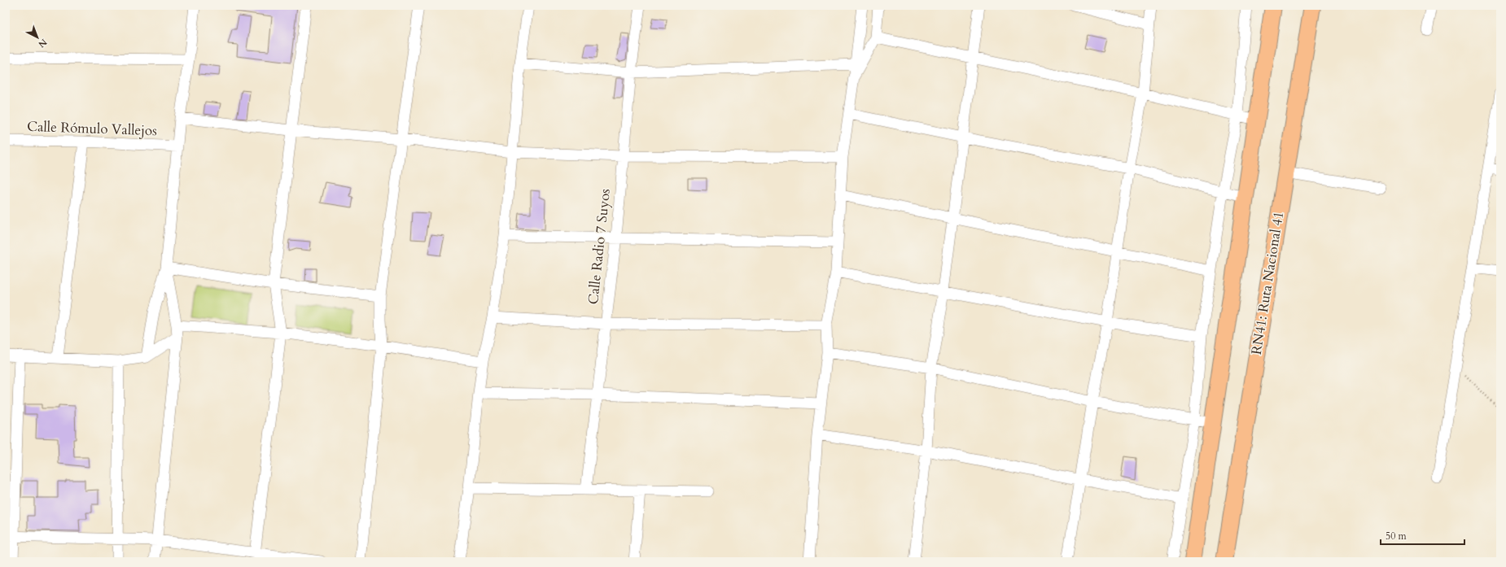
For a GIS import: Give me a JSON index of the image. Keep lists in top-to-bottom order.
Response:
{
  "streets": {
    "main road": ["RN41: Ruta Nacional 41"],
    "street": ["Calle Rómulo Vallejos", "Calle Radio 7 Suyos"]
  },
  "scale_bar": "50 m",
  "north": "bottom right"
}
